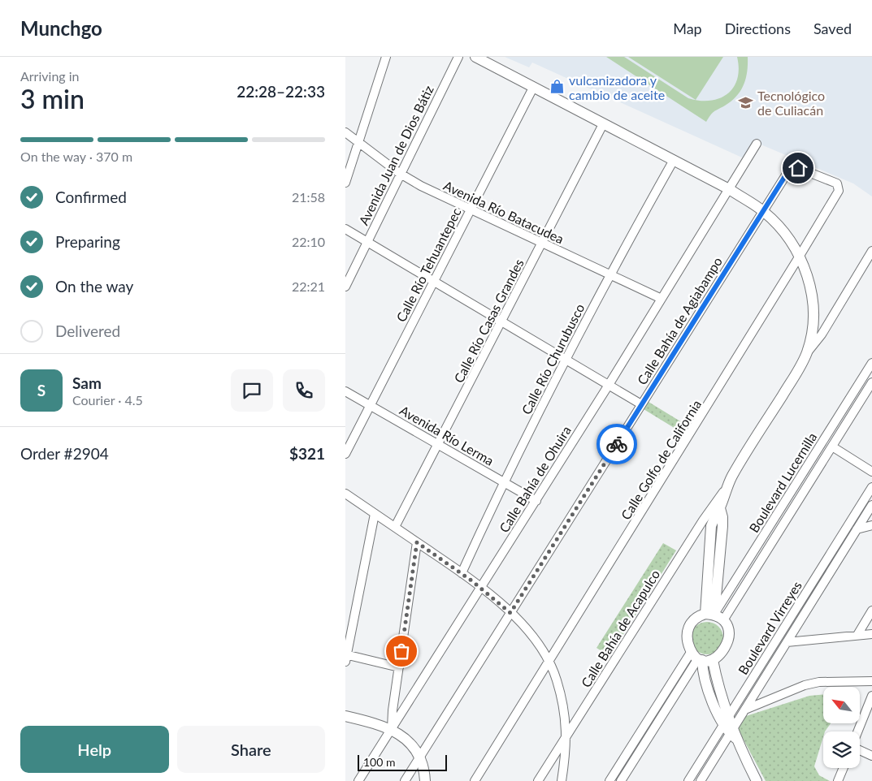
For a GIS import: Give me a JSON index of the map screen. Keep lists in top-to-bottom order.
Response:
{
  "streets": {
    "street": [
      "Avenida Juan de Dios Bátiz",
      "Avenida Río Batacudea",
      "Calle Río Tehuantepec",
      "Calle Río Casas Grandes",
      "Calle Bahía de Agiabampo",
      "Calle Río Churubusco",
      "Avenida Río Lerma",
      "Calle Golfo de California",
      "Calle Bahía de Ohuira",
      "Boulevard Lucernilla",
      "Boulevard Virreyes",
      "Calle Bahía de Acapulco"
    ]
  },
  "crossings": [
    ["Avenida Juan de Dios Bátiz", "Avenida Río Batacudea"],
    ["Avenida Río Batacudea", "Calle Río Tehuantepec"],
    ["Avenida Río Batacudea", "Calle Río Casas Grandes"],
    ["Avenida Río Batacudea", "Calle Río Churubusco"],
    ["Avenida Río Batacudea", "Calle Bahía de Ohuira"],
    ["Calle Río Tehuantepec", "Avenida Río Lerma"],
    ["Calle Río Casas Grandes", "Avenida Río Lerma"],
    ["Calle Bahía de Agiabampo", "Calle Golfo de California"],
    ["Calle Río Churubusco", "Avenida Río Lerma"],
    ["Avenida Río Lerma", "Calle Bahía de Ohuira"]
  ],
  "places": {
    "shop": ["vulcanizadora y cambio de aceite"],
    "school or university": ["Tecnológico de Culiacán"]
  },
  "scale_bar": "100 m",
  "north": "top left",
  "page": {
    "header": "Munchgo",
    "nav": ["Map", "Directions", "Saved"],
    "heading": ["3 min", "Arriving in", "22:28–22:33"],
    "panel": [
      "Sam",
      "Courier · 4.5",
      "Order #2904",
      "$321"
    ],
    "bar": "On the way · 370 m",
    "list": [
      ["Confirmed", "21:58"],
      ["Preparing", "22:10"],
      ["On the way", "22:21"],
      "Delivered"
    ],
    "round": "S",
    "buttons": ["Help", "Share"],
    "scale": "100 m"
  }
}
